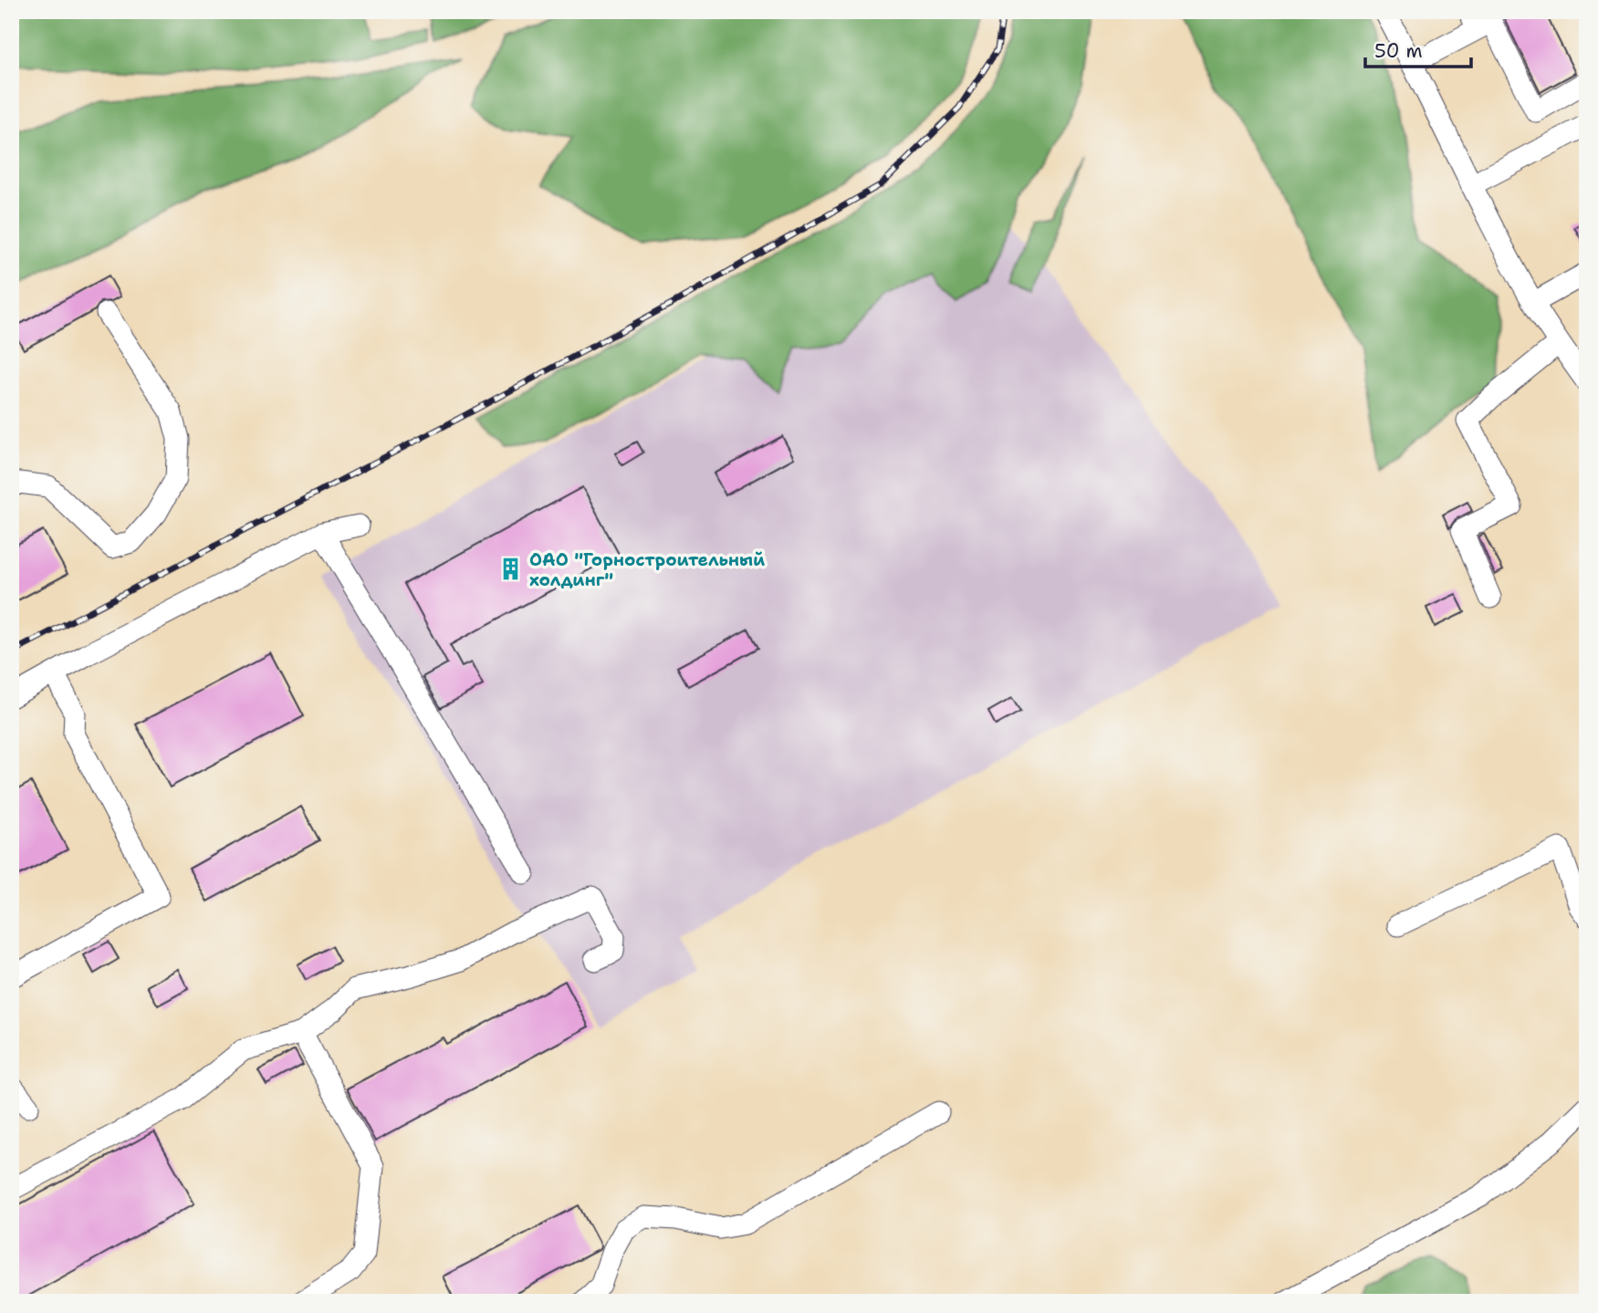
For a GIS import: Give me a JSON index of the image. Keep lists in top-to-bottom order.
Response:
{
  "places": {
    "building": ["ОАО \"Горностроительный холдинг\""]
  },
  "scale_bar": "50 m"
}
